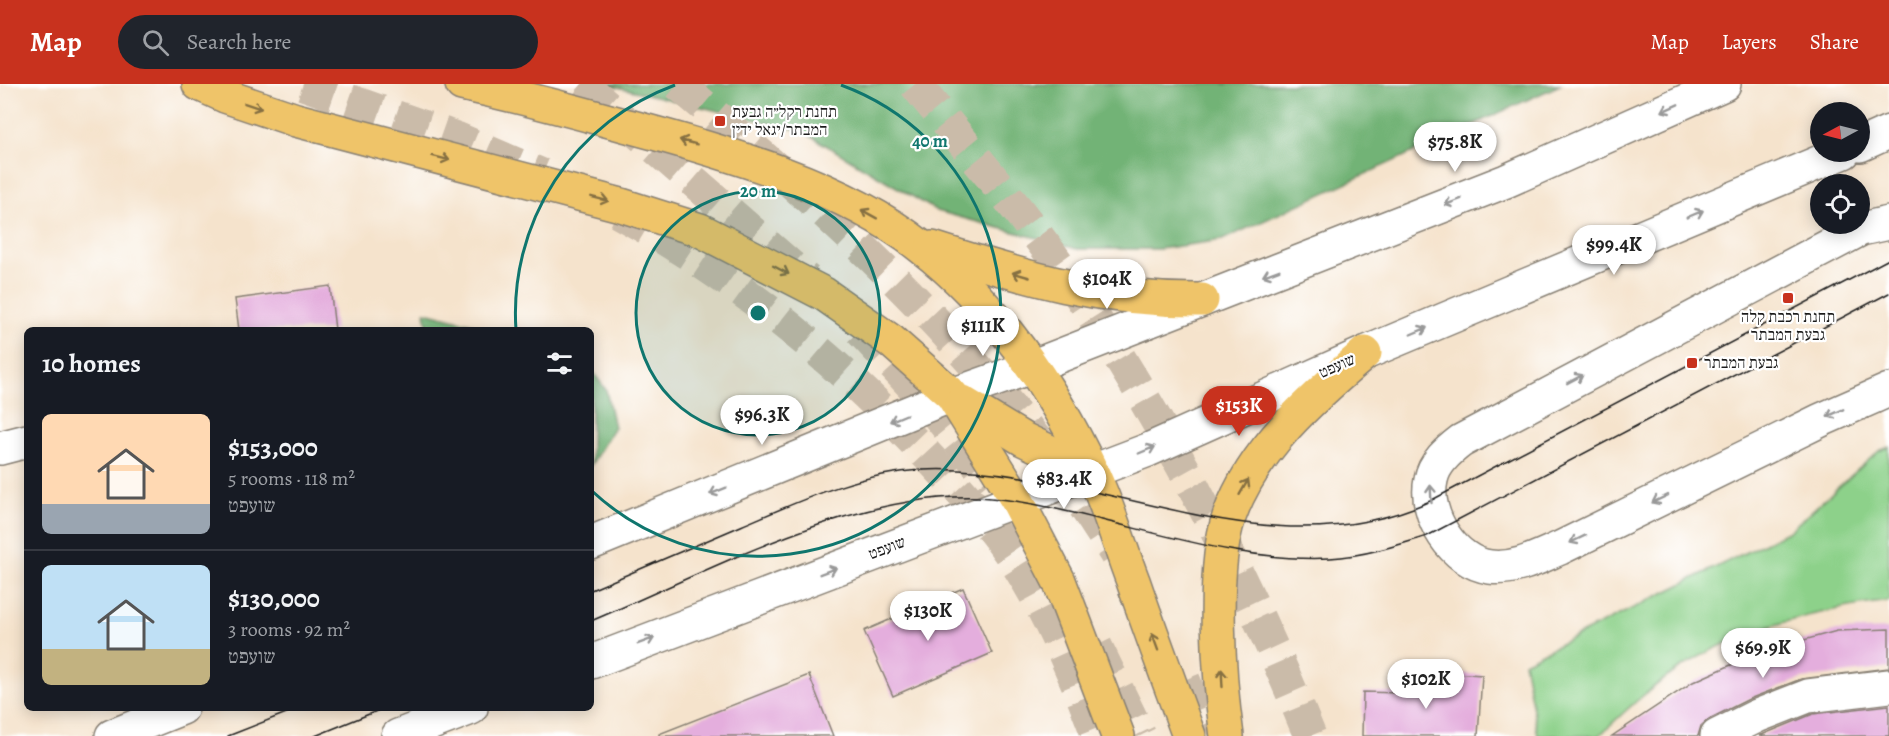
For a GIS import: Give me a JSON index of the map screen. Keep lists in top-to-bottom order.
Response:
{
  "streets": {
    "street": ["שועפט"]
  },
  "places": {
    "transit": ["תחנת רקל״ה גבעת המבתר/יגאל ידין", "תחנת רכבת קלה גבעת המבתר", "גבעת המבתר"]
  },
  "north": "left",
  "page": {
    "header": "Map",
    "search": "Search here",
    "nav": ["Map", "Layers", "Share"],
    "price": [
      "$75.8K",
      "$99.4K",
      "$104K",
      "$111K",
      "$153K",
      "$96.3K",
      "$83.4K",
      "$130K",
      "$69.9K",
      "$102K"
    ],
    "heading": "10 homes",
    "list": [
      {
        "name": "$153,000",
        "note": "5 rooms · 118 m² · שועפט"
      },
      {
        "name": "$130,000",
        "note": "3 rooms · 92 m² · שועפט"
      }
    ]
  },
  "rings": ["40 m", "20 m"]
}
